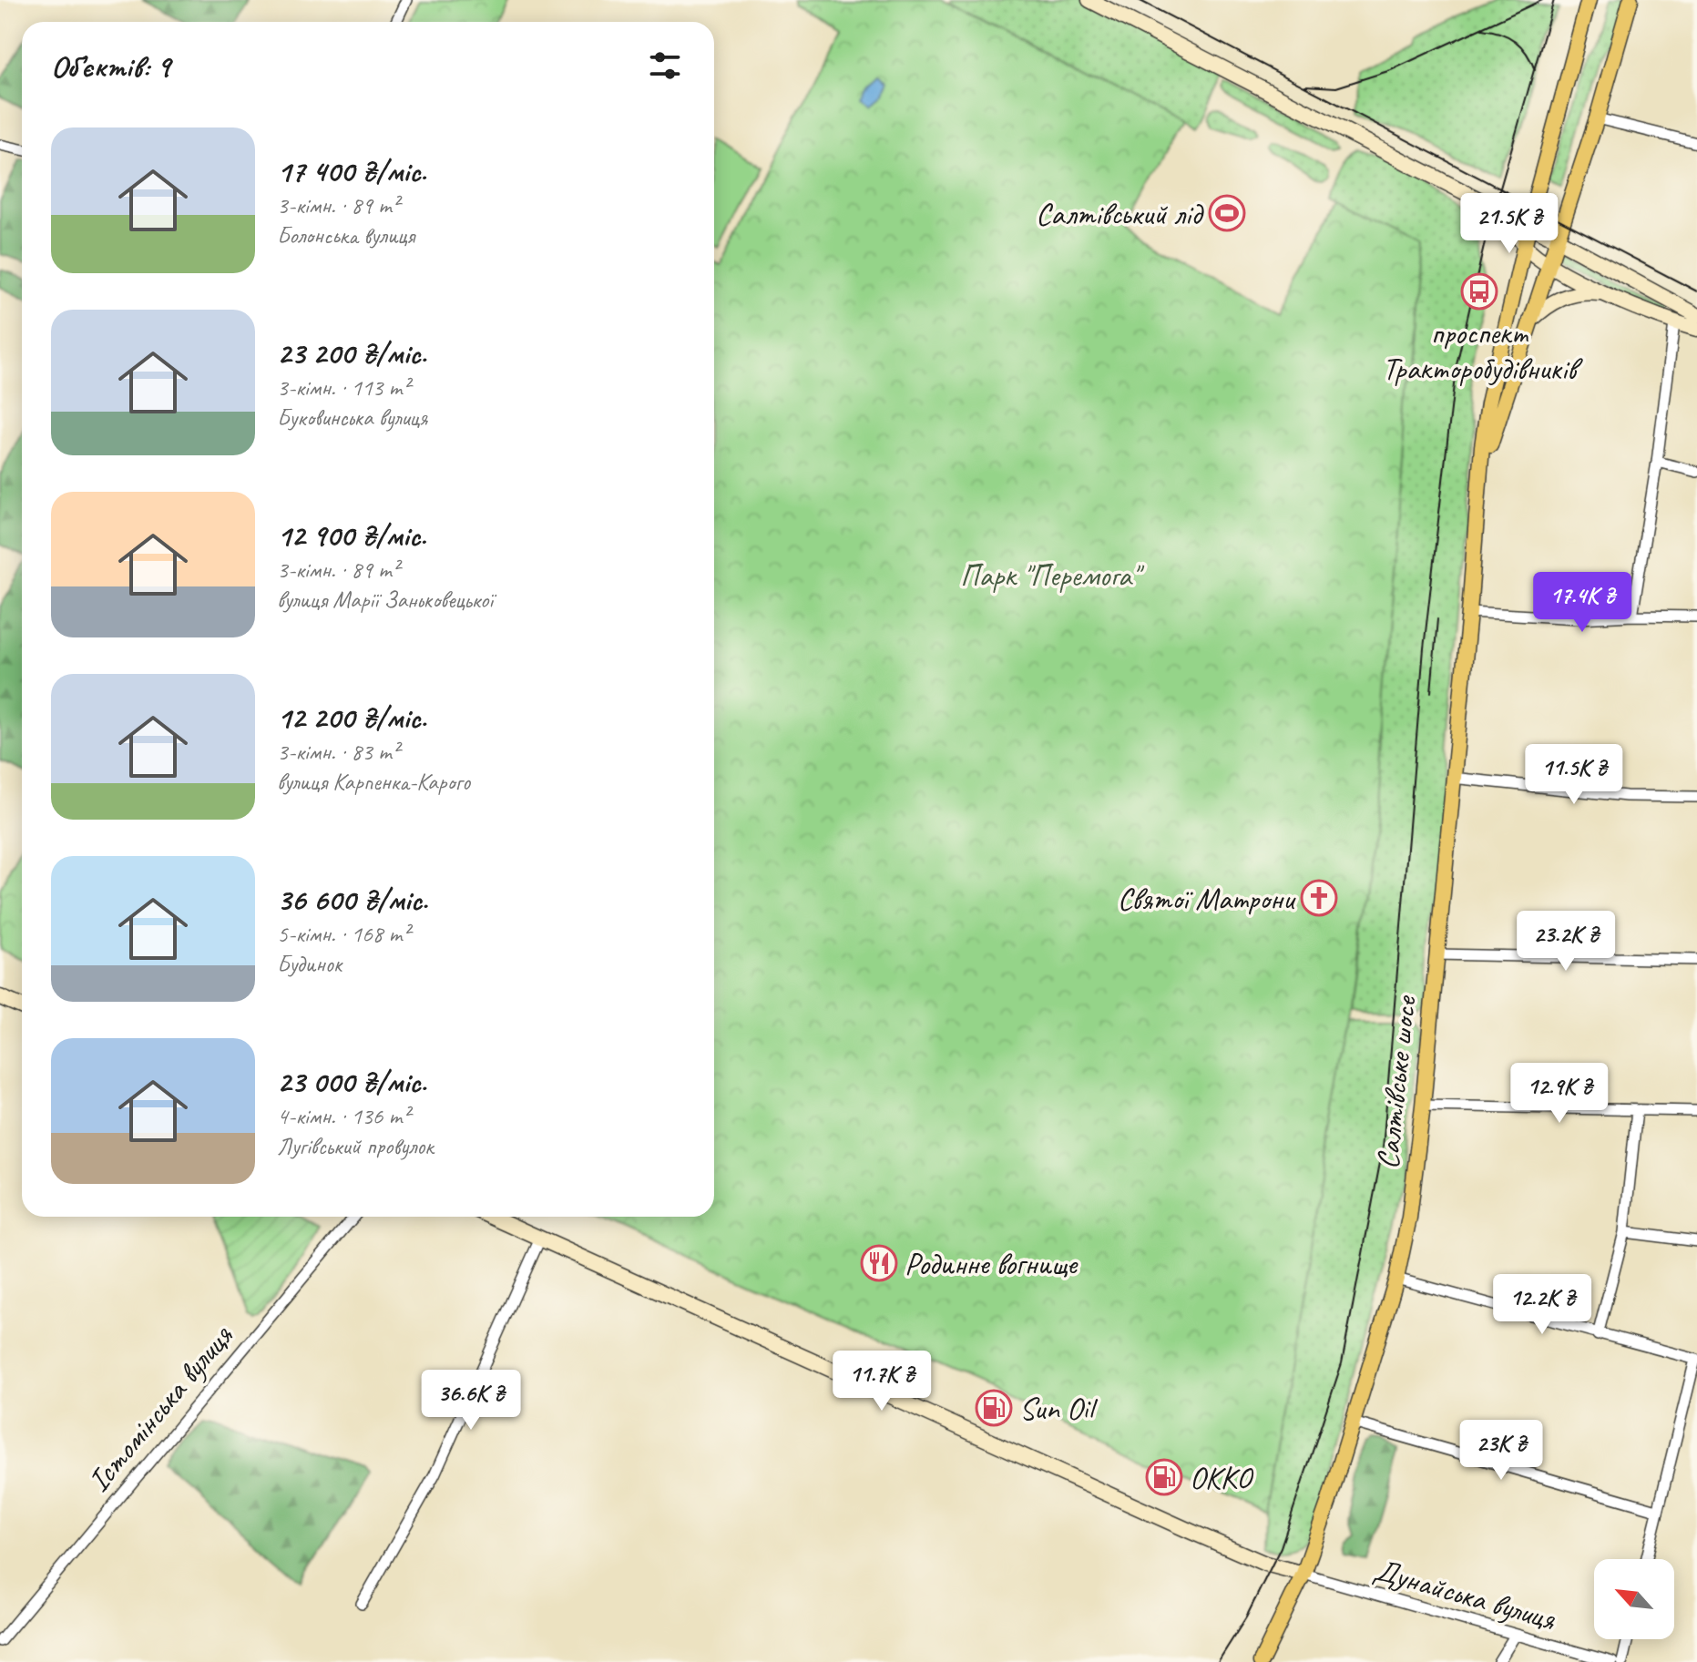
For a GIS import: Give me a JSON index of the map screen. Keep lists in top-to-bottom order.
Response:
{
  "streets": {
    "main road": ["Салтівське шосе"],
    "street": ["Істомінська вулиця", "Дунайська вулиця"]
  },
  "crossings": [
    ["Салтівське шосе", "Дунайська вулиця"]
  ],
  "parks": ["Парк \"Перемога\""],
  "places": {
    "sports": ["Салтівський лід"],
    "bus stop": ["проспект Тракторобудівників"],
    "church": ["Святої Матрони"],
    "restaurant": ["Родинне вогнище"],
    "fuel station": ["Sun Oil", "ОККО"]
  },
  "north": "top left",
  "page": {
    "heading": "Об’єктів: 9",
    "list": [
      {
        "name": "17 400 ₴/міс.",
        "note": "3-кімн. · 89 m² · Болонська вулиця"
      },
      {
        "name": "23 200 ₴/міс.",
        "note": "3-кімн. · 113 m² · Буковинська вулиця"
      },
      {
        "name": "12 900 ₴/міс.",
        "note": "3-кімн. · 89 m² · вулиця Марії Заньковецької"
      },
      {
        "name": "12 200 ₴/міс.",
        "note": "3-кімн. · 83 m² · вулиця Карпенка-Карого"
      },
      {
        "name": "36 600 ₴/міс.",
        "note": "5-кімн. · 168 m² · Будинок"
      },
      {
        "name": "23 000 ₴/міс.",
        "note": "4-кімн. · 136 m² · Лугівський провулок"
      }
    ],
    "price": [
      "21.5K ₴",
      "17.4K ₴",
      "11.5K ₴",
      "23.2K ₴",
      "12.9K ₴",
      "12.2K ₴",
      "11.7K ₴",
      "36.6K ₴",
      "23K ₴"
    ]
  }
}
